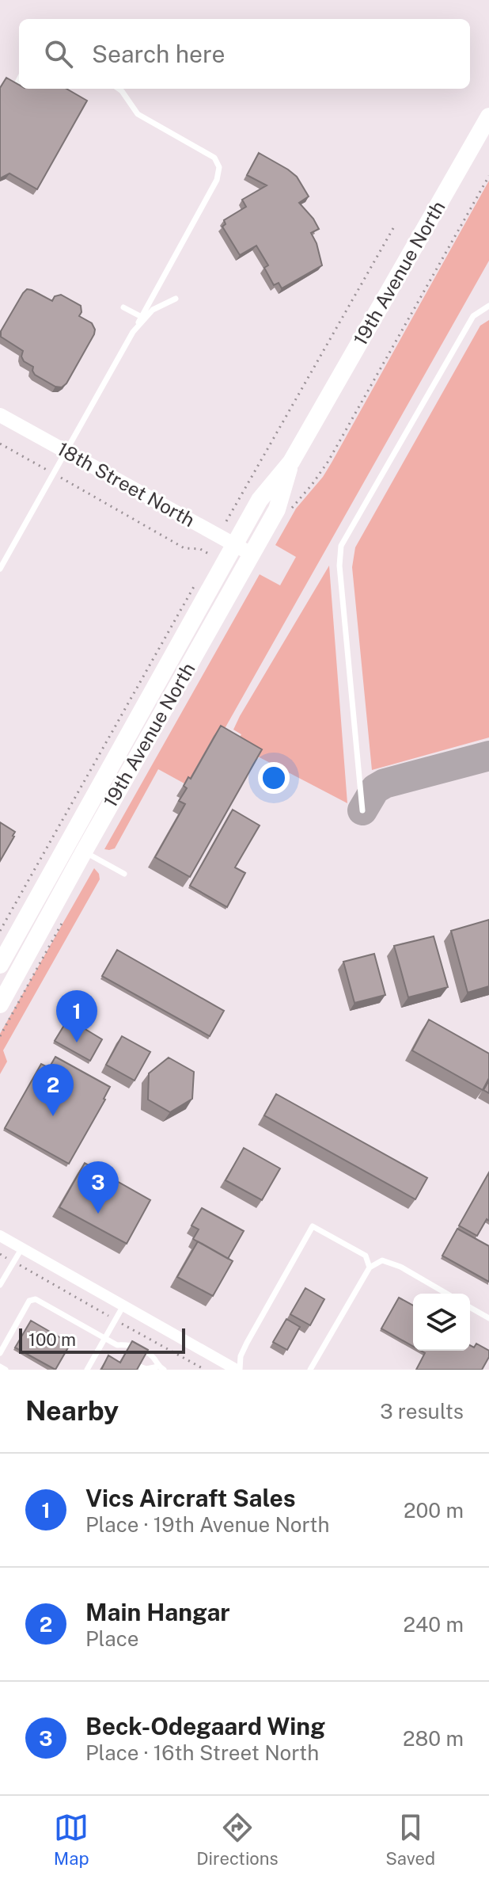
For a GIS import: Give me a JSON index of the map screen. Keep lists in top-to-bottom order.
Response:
{
  "streets": {
    "main road": ["19th Avenue North"],
    "street": ["18th Street North"]
  },
  "crossings": [
    ["19th Avenue North", "18th Street North"]
  ],
  "scale_bar": "100 m",
  "page": {
    "search": "Search here",
    "pins": ["1", "2", "3"],
    "scale": "100 m",
    "heading": ["Nearby", "3 results"],
    "list": [
      {
        "mark": "1",
        "name": "Vics Aircraft Sales",
        "note": "Place · 19th Avenue North",
        "value": "200 m"
      },
      {
        "mark": "2",
        "name": "Main Hangar",
        "note": "Place",
        "value": "240 m"
      },
      {
        "mark": "3",
        "name": "Beck-Odegaard Wing",
        "note": "Place · 16th Street North",
        "value": "280 m"
      }
    ],
    "nav": ["Map", "Directions", "Saved"]
  }
}
